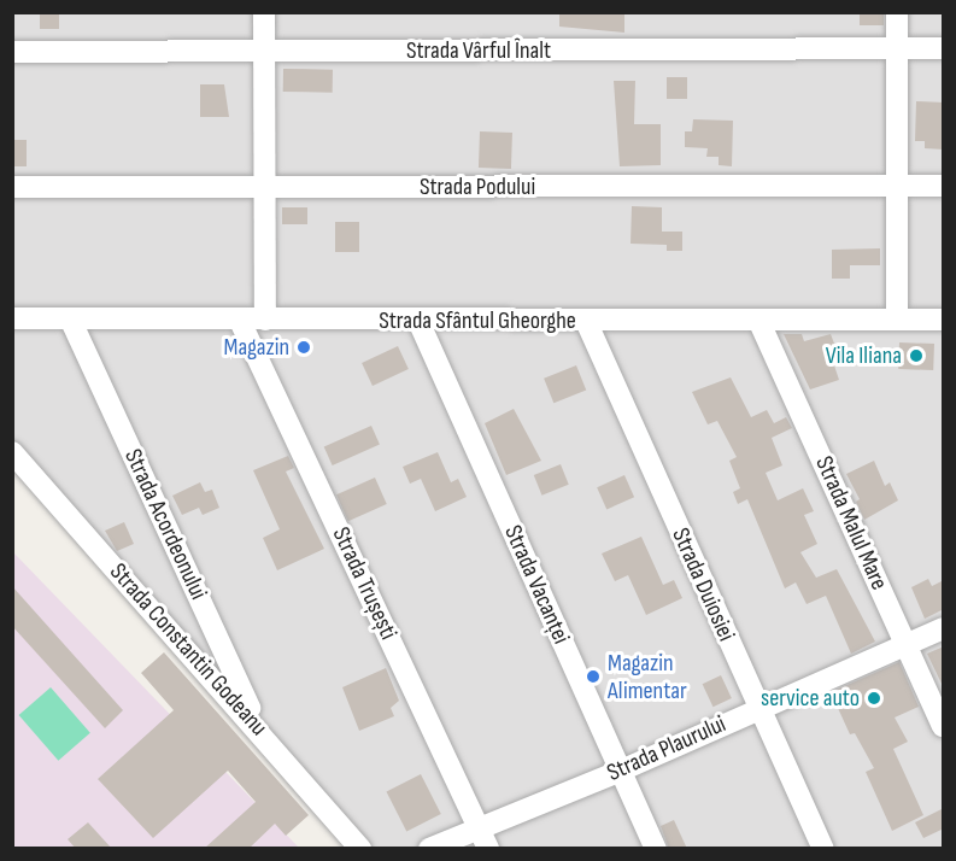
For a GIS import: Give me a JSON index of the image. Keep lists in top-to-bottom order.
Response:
{
  "streets": {
    "street": [
      "Strada Vârful Înalt",
      "Strada Podului",
      "Strada Sfântul Gheorghe",
      "Strada Malul Mare",
      "Strada Acordeonului",
      "Strada Trușești",
      "Strada Vacanței",
      "Strada Duiosiei",
      "Strada Constantin Godeanu",
      "Strada Plaurului"
    ]
  },
  "crossings": [
    ["Strada Sfântul Gheorghe", "Strada Malul Mare"],
    ["Strada Sfântul Gheorghe", "Strada Acordeonului"],
    ["Strada Sfântul Gheorghe", "Strada Trușești"],
    ["Strada Sfântul Gheorghe", "Strada Vacanței"],
    ["Strada Sfântul Gheorghe", "Strada Duiosiei"],
    ["Strada Malul Mare", "Strada Plaurului"],
    ["Strada Acordeonului", "Strada Constantin Godeanu"],
    ["Strada Trușești", "Strada Plaurului"],
    ["Strada Vacanței", "Strada Plaurului"],
    ["Strada Duiosiei", "Strada Plaurului"]
  ],
  "places": [
    "Magazin",
    "Vila Iliana",
    "Magazin Alimentar",
    "service auto"
  ]
}
